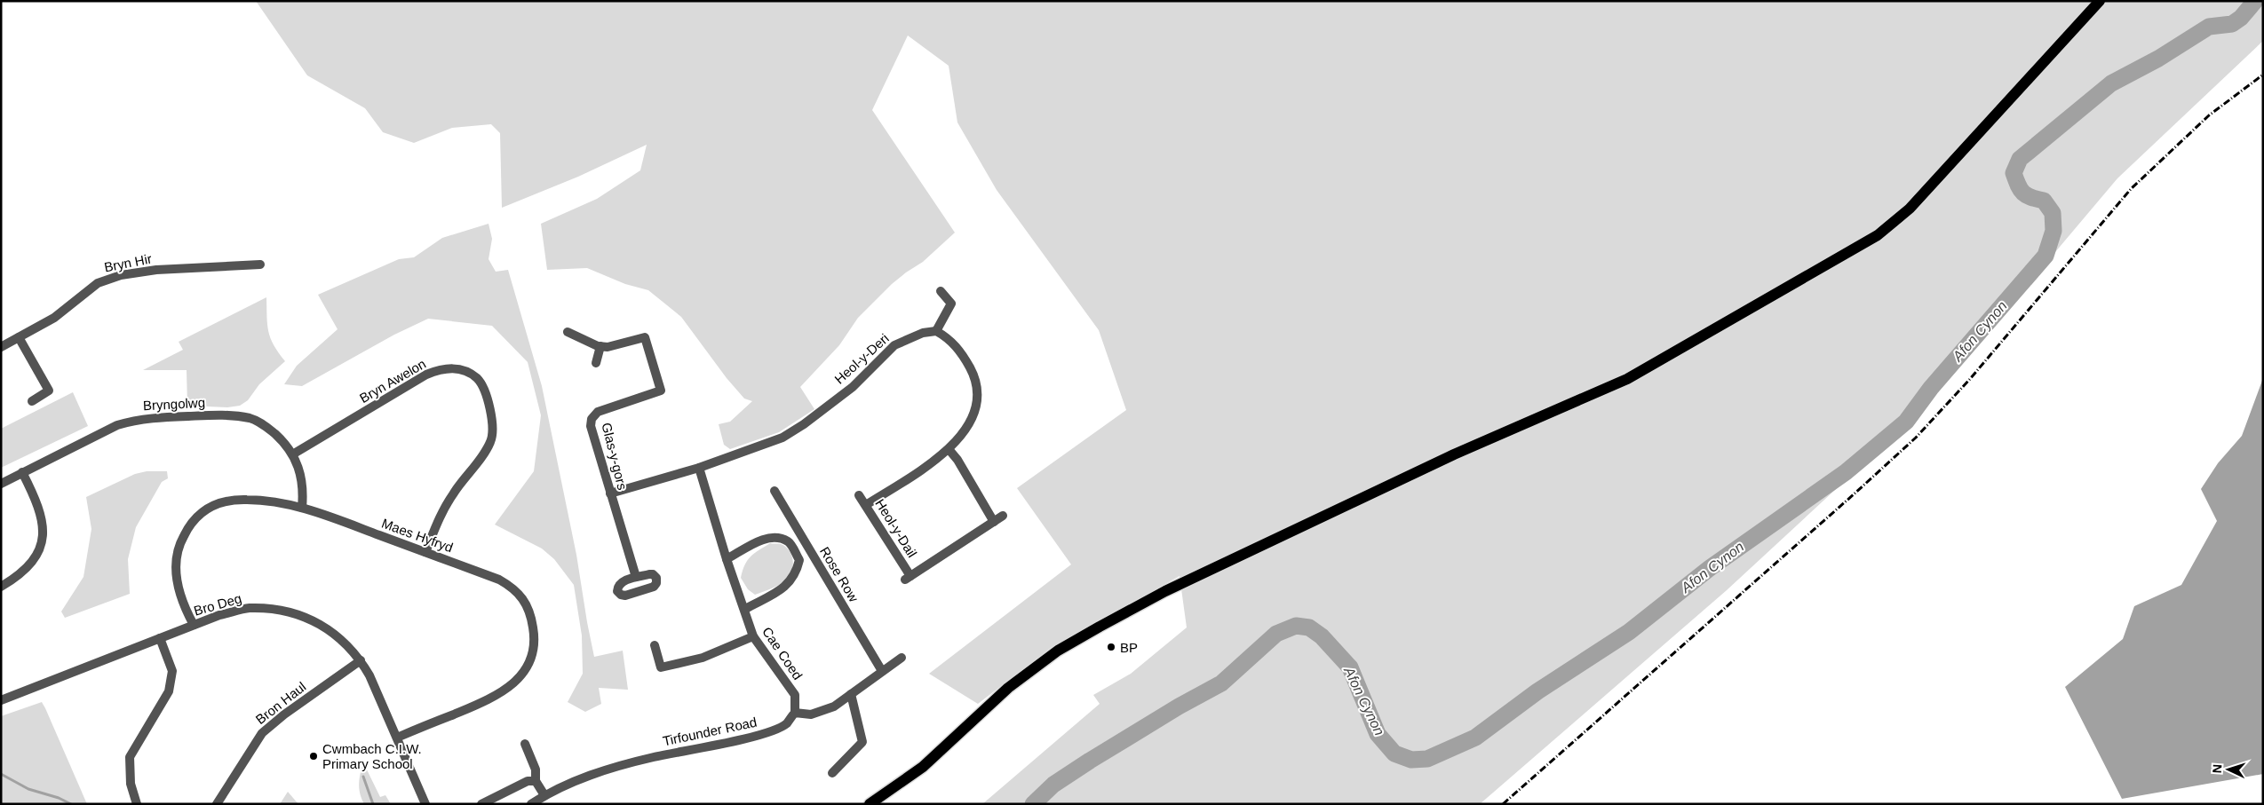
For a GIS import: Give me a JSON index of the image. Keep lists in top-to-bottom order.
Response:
{
  "streets": {
    "street": [
      "Bryn Hir",
      "Heol-y-Deri",
      "Bryn Awelon",
      "Bryngolwg",
      "Glas-y-gors",
      "Heol-y-Dail",
      "Maes Hyfryd",
      "Rose Row",
      "Bro Deg",
      "Cae Coed",
      "Bron Haul",
      "Tirfounder Road"
    ]
  },
  "crossings": [
    ["Heol-y-Deri", "Glas-y-gors"],
    ["Heol-y-Deri", "Cae Coed"],
    ["Bryn Awelon", "Bryngolwg"],
    ["Bryn Awelon", "Maes Hyfryd"],
    ["Bryngolwg", "Maes Hyfryd"],
    ["Maes Hyfryd", "Bro Deg"],
    ["Bro Deg", "Bron Haul"],
    ["Cae Coed", "Tirfounder Road"]
  ],
  "water": ["Afon Cynon"],
  "places": ["BP", "Cwmbach C.I.W. Primary School"],
  "north": "left"
}
